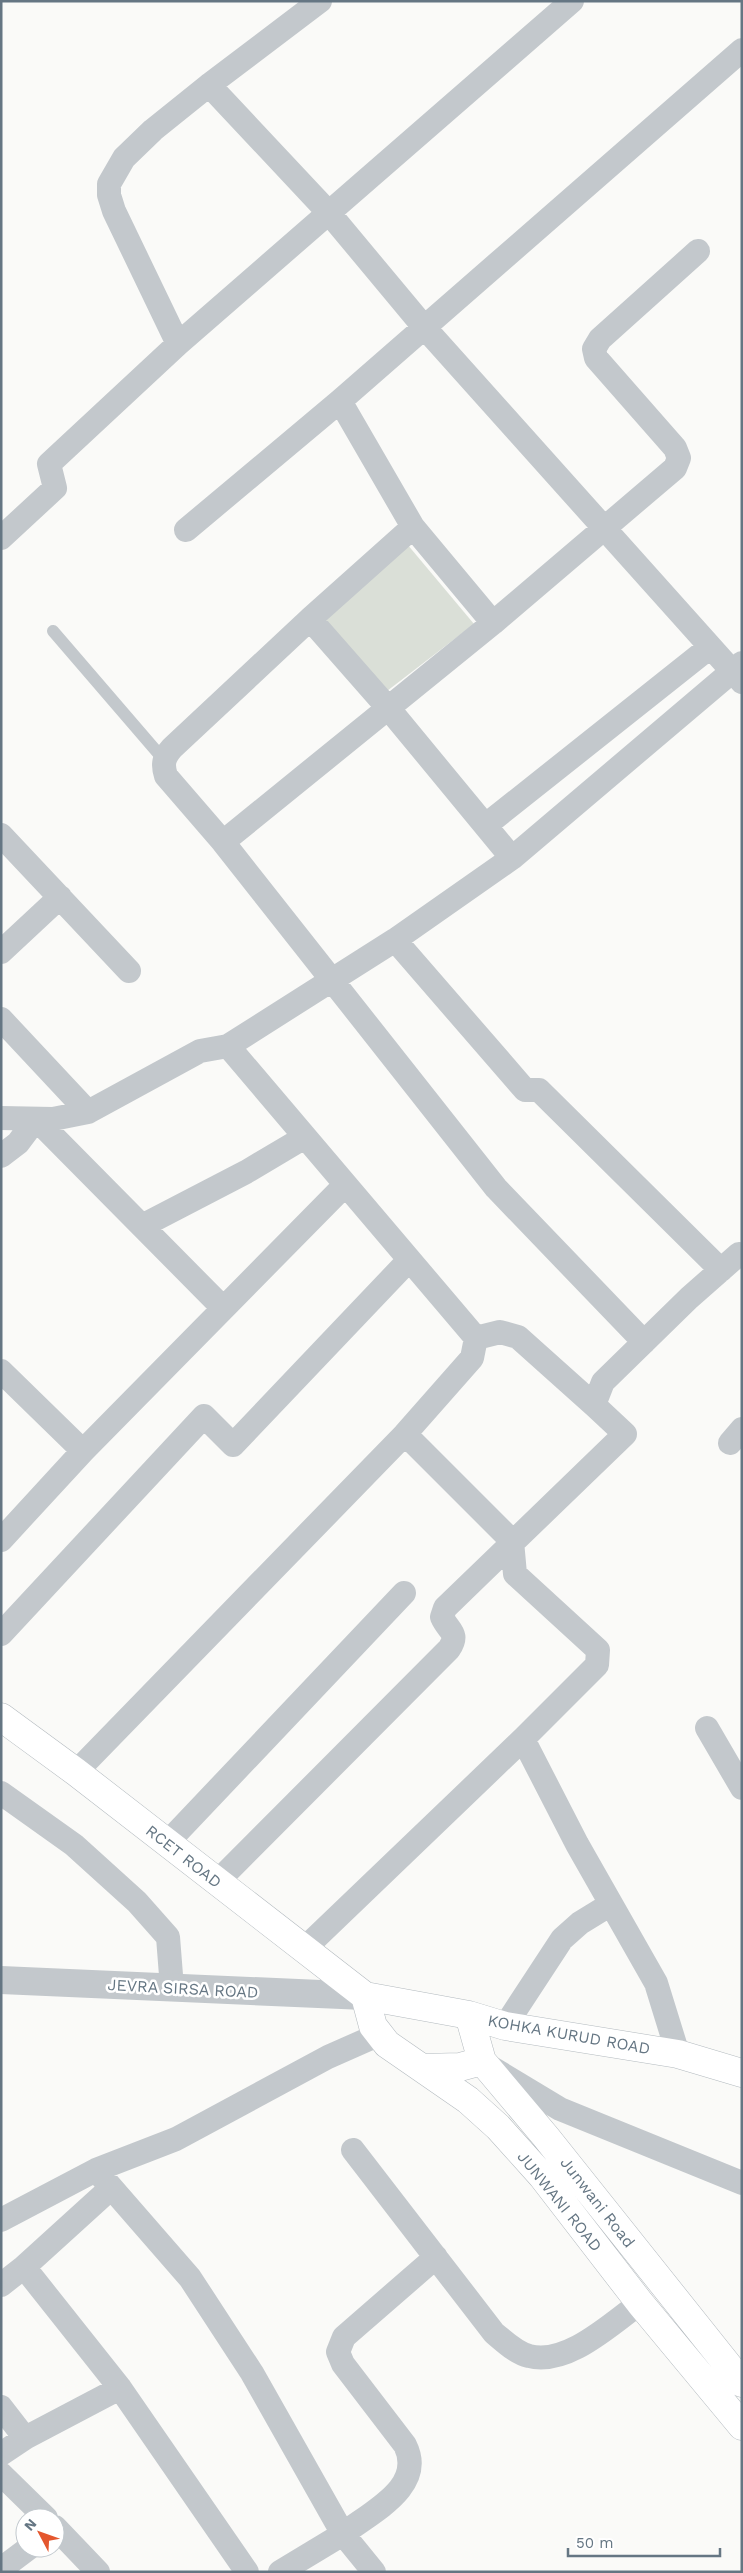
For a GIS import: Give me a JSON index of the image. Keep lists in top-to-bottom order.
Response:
{
  "streets": {
    "main road": [
      "RCET ROAD",
      "KOHKA KURUD ROAD",
      "JUNWANI ROAD",
      "Junwani Road"
    ],
    "street": ["JEVRA SIRSA ROAD"]
  },
  "crossings": [
    ["RCET ROAD", "JEVRA SIRSA ROAD"],
    ["RCET ROAD", "KOHKA KURUD ROAD"],
    ["RCET ROAD", "JUNWANI ROAD"],
    ["JEVRA SIRSA ROAD", "KOHKA KURUD ROAD"],
    ["JEVRA SIRSA ROAD", "JUNWANI ROAD"],
    ["KOHKA KURUD ROAD", "JUNWANI ROAD"],
    ["KOHKA KURUD ROAD", "Junwani Road"]
  ],
  "scale_bar": "50 m",
  "north": "top left"
}
